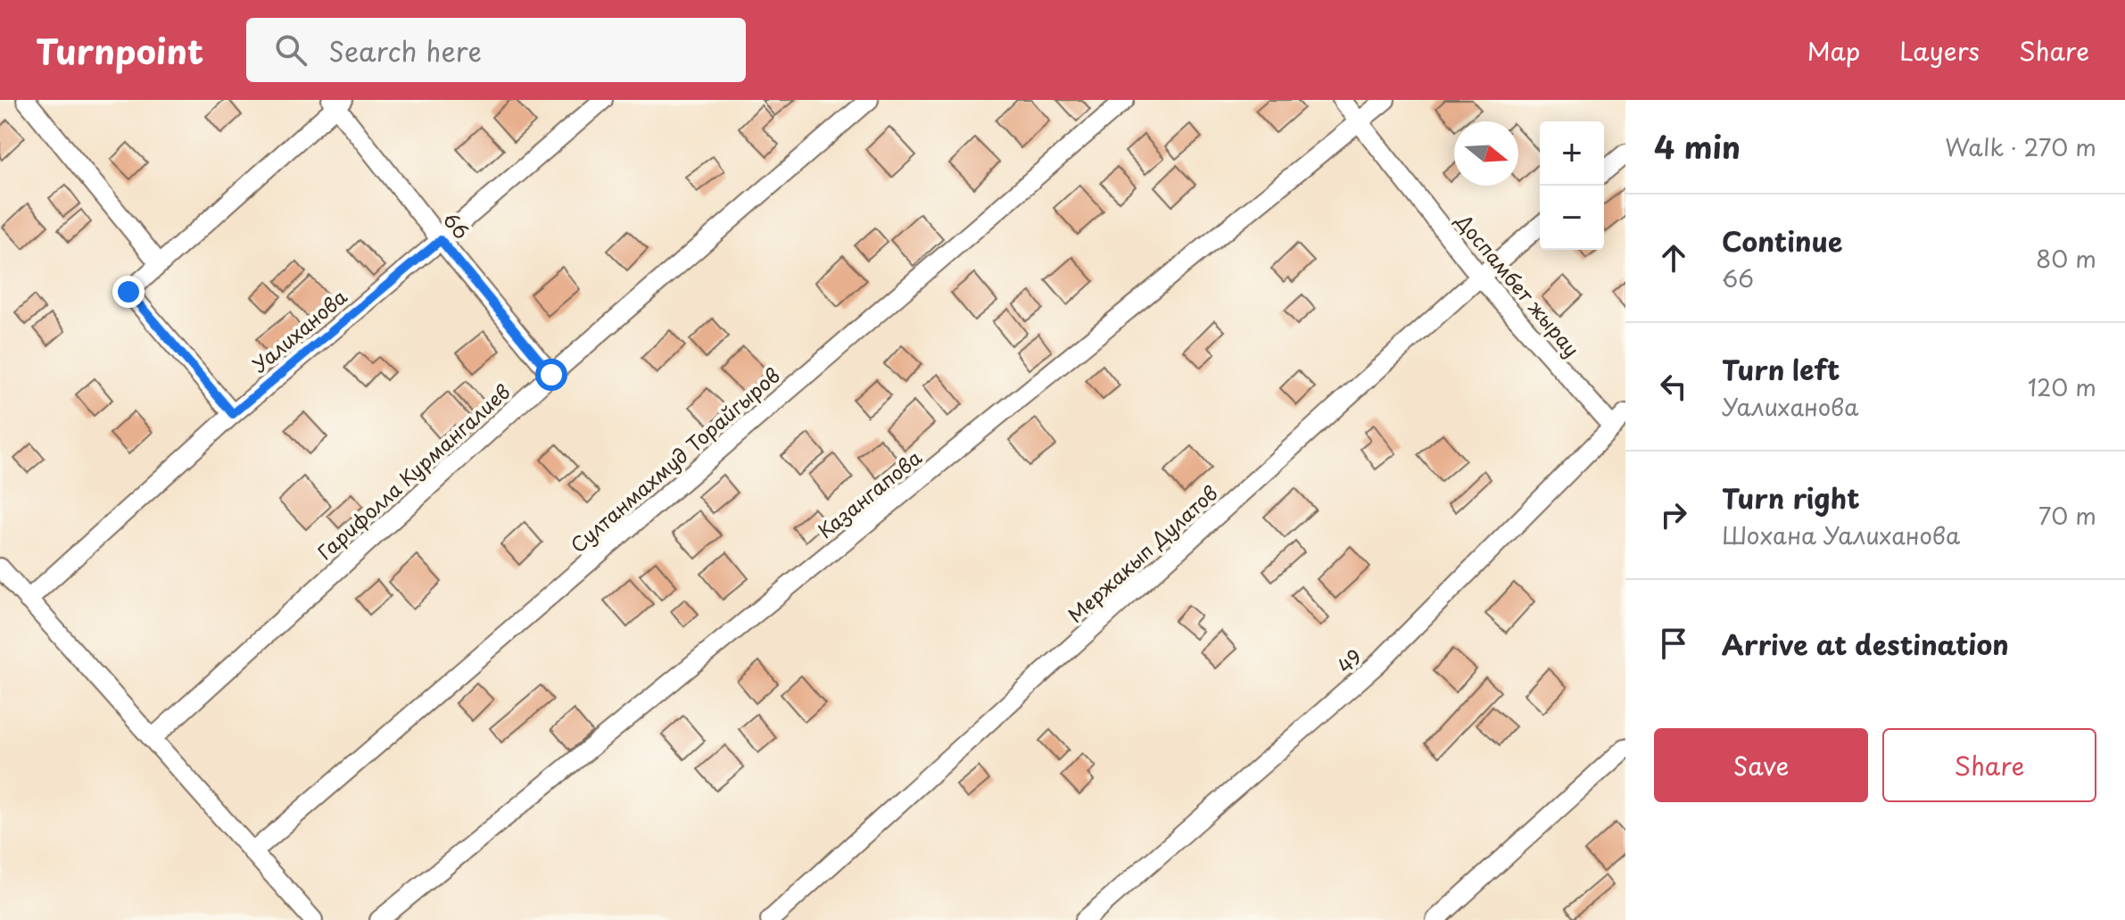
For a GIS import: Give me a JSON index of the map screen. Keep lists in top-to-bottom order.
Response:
{
  "streets": {
    "street": [
      "66",
      "Доспамбет жырау",
      "Уалиханова",
      "Султанмахмуд Торайгыров",
      "Гарифолла Курмангалиев",
      "Казангапова",
      "Мержакып Дулатов",
      "49"
    ]
  },
  "crossings": [
    ["66", "Уалиханова"],
    ["66", "Гарифолла Курмангалиев"],
    ["Доспамбет жырау", "Казангапова"],
    ["Доспамбет жырау", "Мержакып Дулатов"],
    ["Доспамбет жырау", "49"]
  ],
  "north": "right",
  "page": {
    "header": "Turnpoint",
    "search": "Search here",
    "nav": ["Map", "Layers", "Share"],
    "heading": ["4 min", "Walk · 270 m"],
    "map_buttons": ["+", "−"],
    "list": [
      ["Continue", "66", "80 m"],
      ["Turn left", "Уалиханова", "120 m"],
      ["Turn right", "Шохана Уалиханова", "70 m"],
      "Arrive at destination"
    ],
    "buttons": ["Save", "Share"]
  }
}
